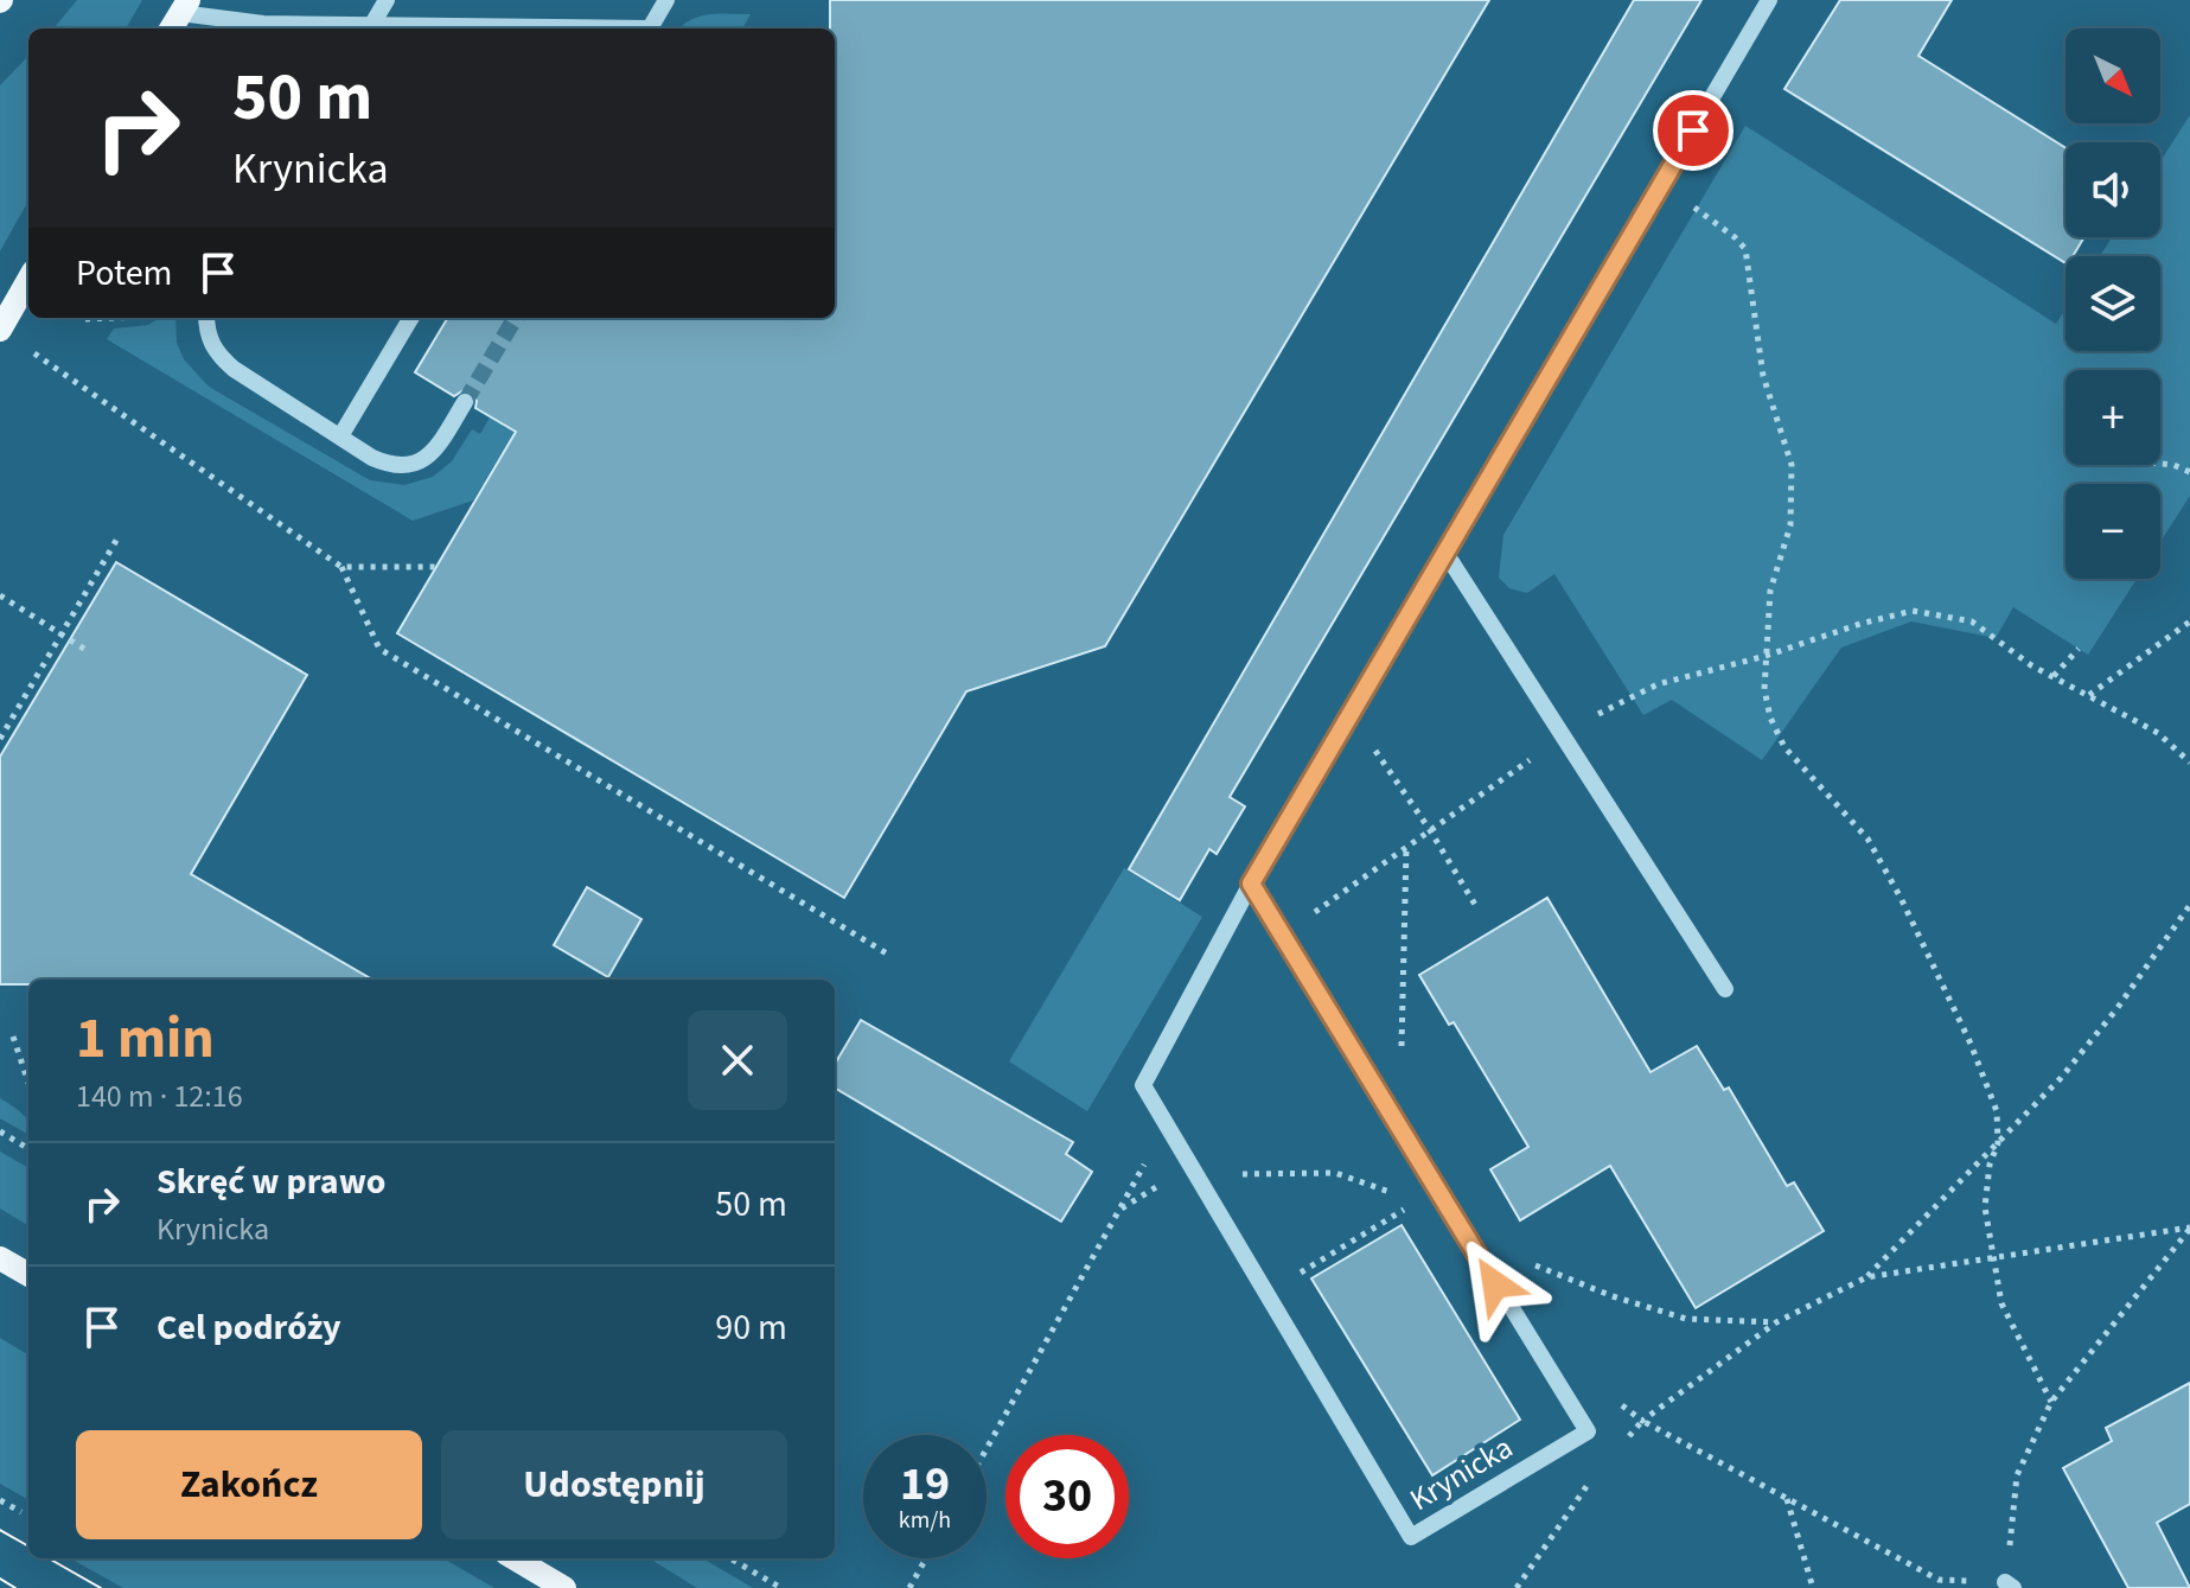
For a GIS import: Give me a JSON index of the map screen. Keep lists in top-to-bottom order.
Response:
{
  "streets": {
    "street": ["Krynicka"]
  },
  "north": "bottom right",
  "page": {
    "map_buttons": ["+", "−"],
    "turn": ["50 m", "Krynicka"],
    "then": "Potem",
    "heading": ["1 min", "140 m · 12:16"],
    "list": [
      {
        "name": "Skręć w prawo",
        "note": "Krynicka",
        "value": "50 m"
      },
      {
        "name": "Cel podróży",
        "value": "90 m"
      }
    ],
    "buttons": ["Zakończ", "Udostępnij"],
    "speed": "19 km/h",
    "limit": "30"
  }
}
